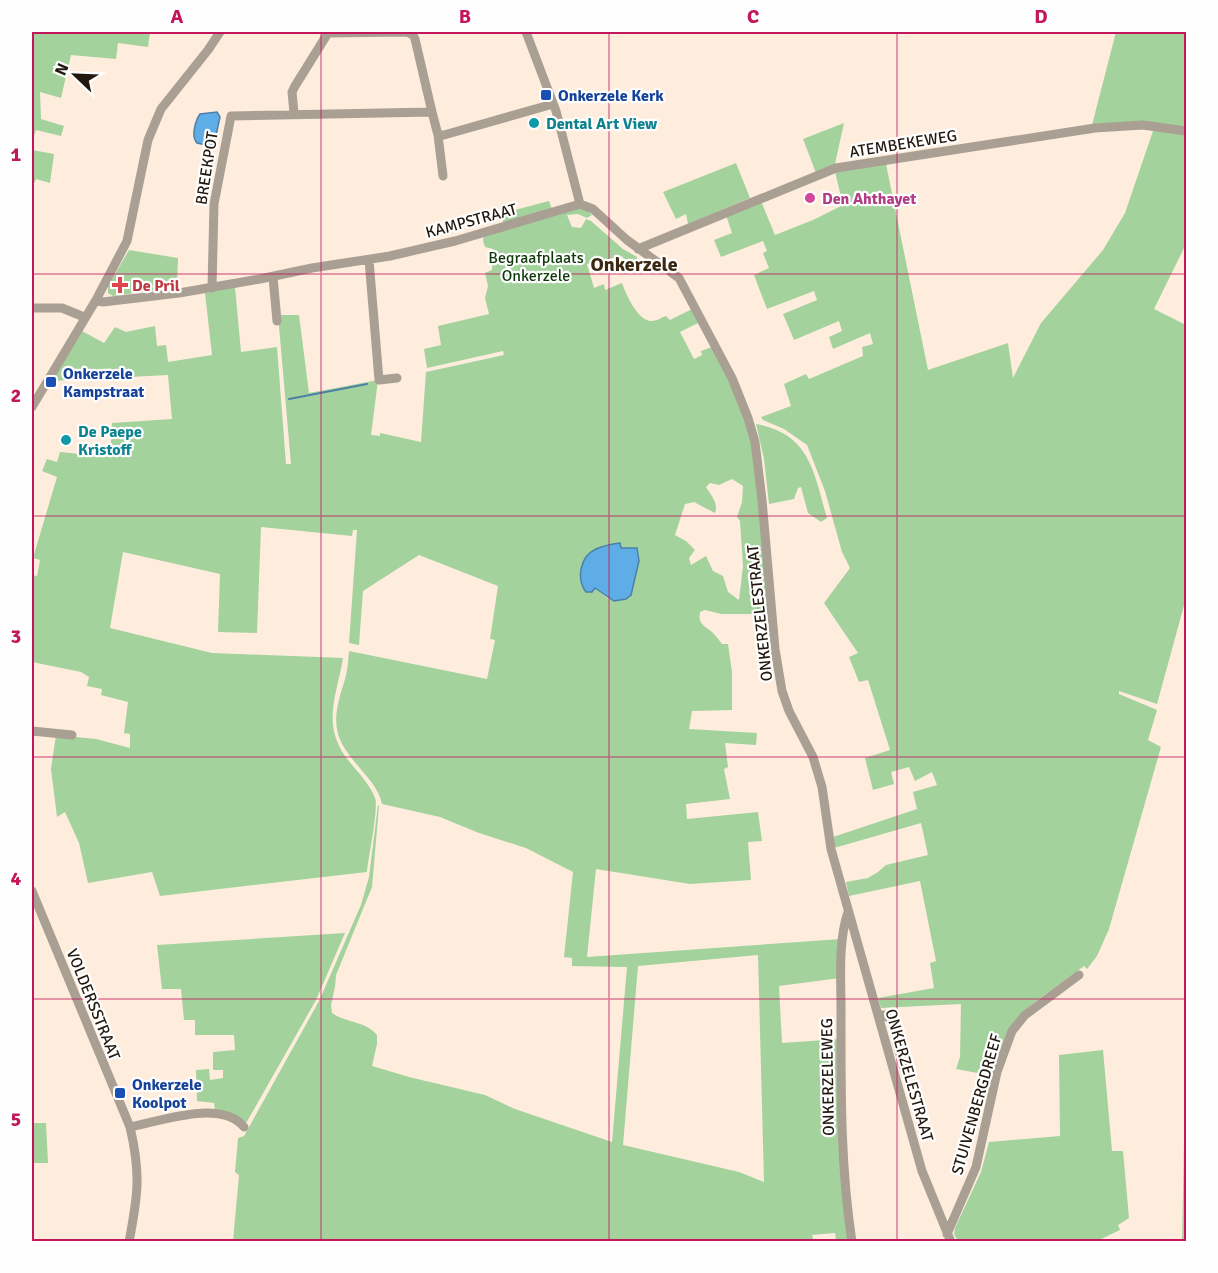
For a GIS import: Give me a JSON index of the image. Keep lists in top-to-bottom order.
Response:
{
  "streets": {
    "street": [
      "ATEMBEKEWEG",
      "BREEKPOT",
      "KAMPSTRAAT",
      "ONKERZELESTRAAT",
      "VOLDERSSTRAAT",
      "ONKERZELEWEG",
      "STUIVENBERGDREEF"
    ]
  },
  "crossings": [
    ["ATEMBEKEWEG", "ONKERZELESTRAAT"],
    ["BREEKPOT", "KAMPSTRAAT"],
    ["KAMPSTRAAT", "ONKERZELESTRAAT"],
    ["ONKERZELESTRAAT", "ONKERZELEWEG"],
    ["ONKERZELESTRAAT", "STUIVENBERGDREEF"]
  ],
  "districts": ["Onkerzele"],
  "parks": ["Begraafplaats Onkerzele"],
  "places": {
    "transit": ["Onkerzele Kerk", "Onkerzele Kampstraat", "Onkerzele Koolpot"],
    "other": ["Dental Art View", "Den Ahthayet", "De Paepe Kristoff"],
    "health": ["De Pril"]
  },
  "north": "top left",
  "grid": {
    "columns": [
      "A",
      "B",
      "C",
      "D"
    ],
    "rows": [
      "1",
      "2",
      "3",
      "4",
      "5"
    ]
  }
}
